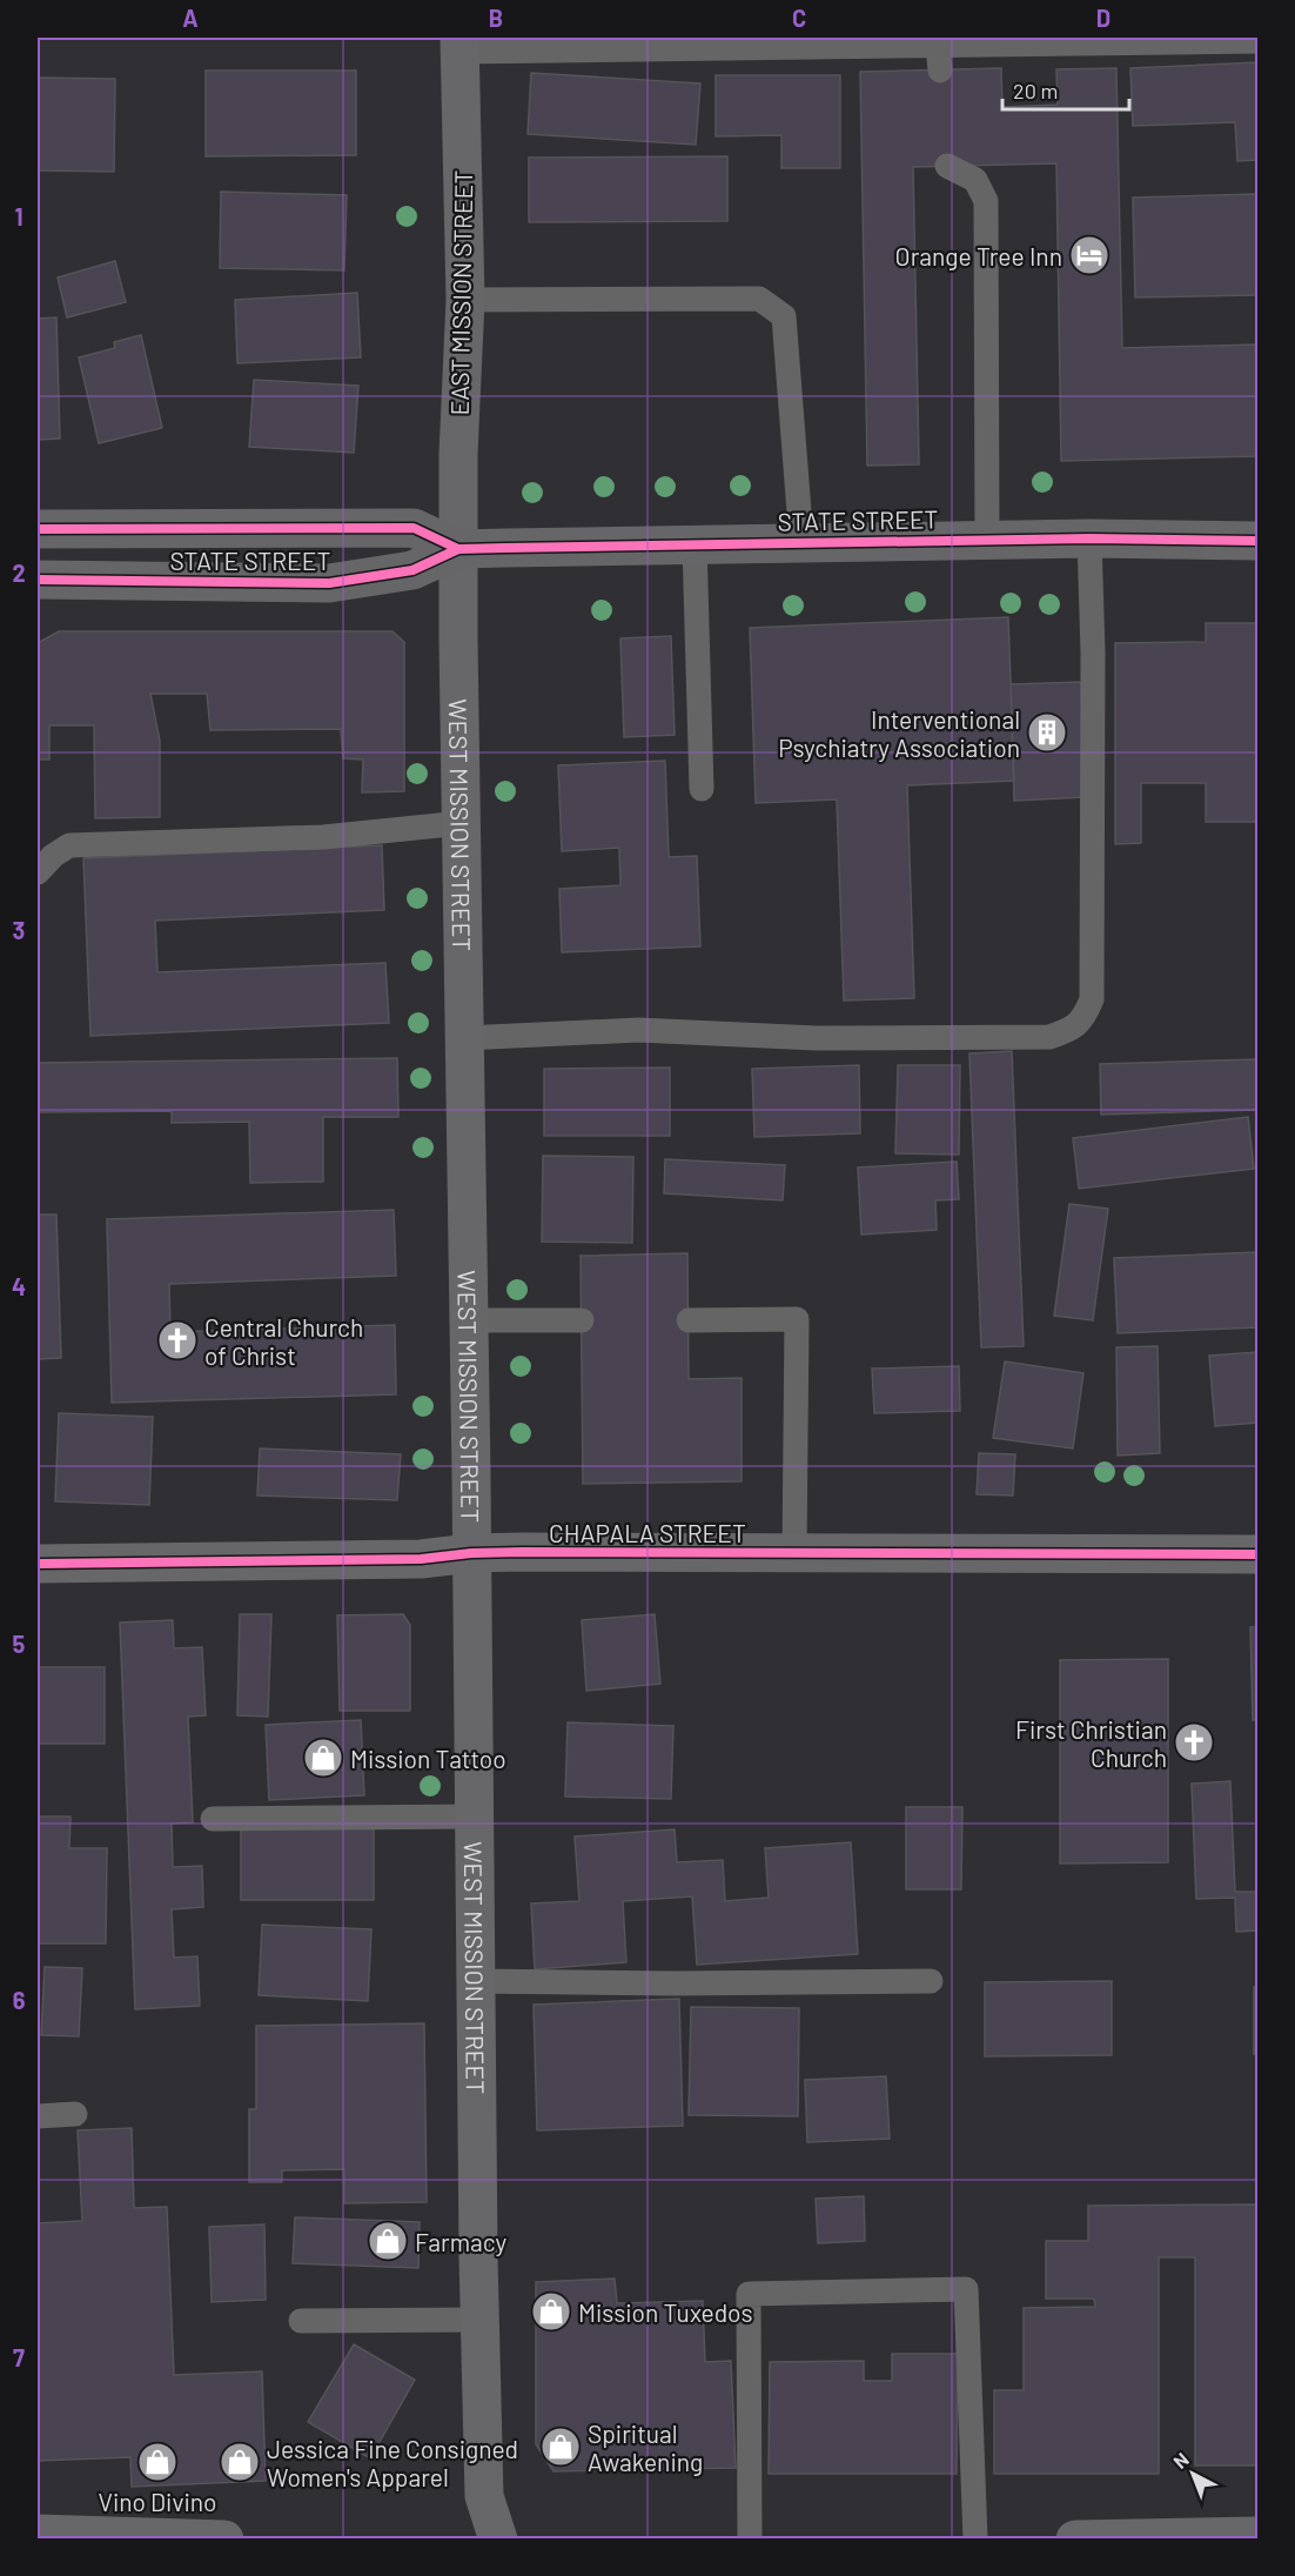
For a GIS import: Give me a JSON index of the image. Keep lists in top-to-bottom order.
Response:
{
  "streets": {
    "main road": ["STATE STREET"],
    "street": ["EAST MISSION STREET", "WEST MISSION STREET", "CHAPALA STREET"]
  },
  "crossings": [
    ["EAST MISSION STREET", "STATE STREET"],
    ["EAST MISSION STREET", "WEST MISSION STREET"],
    ["STATE STREET", "WEST MISSION STREET"],
    ["WEST MISSION STREET", "CHAPALA STREET"]
  ],
  "places": {
    "hotel": ["Orange Tree Inn"],
    "building": ["Interventional Psychiatry Association"],
    "church": ["Central Church of Christ", "First Christian Church"],
    "shop": [
      "Mission Tattoo",
      "Farmacy",
      "Mission Tuxedos",
      "Spiritual Awakening",
      "Vino Divino",
      "Jessica Fine Consigned Women's Apparel"
    ]
  },
  "scale_bar": "20 m",
  "north": "top left",
  "grid": {
    "columns": [
      "A",
      "B",
      "C",
      "D"
    ],
    "rows": [
      "1",
      "2",
      "3",
      "4",
      "5",
      "6",
      "7"
    ]
  }
}
